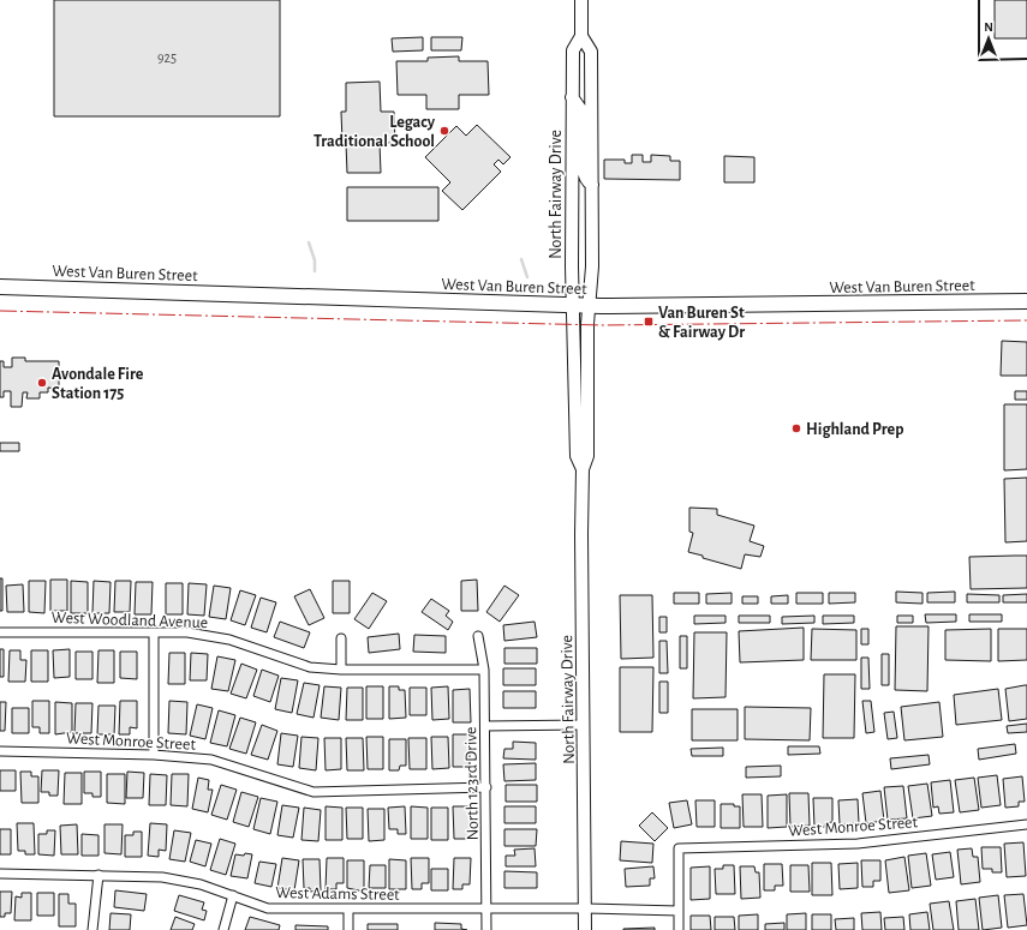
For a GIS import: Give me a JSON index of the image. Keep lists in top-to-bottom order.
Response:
{
  "streets": {
    "main road": ["West Van Buren Street"],
    "street": [
      "North Fairway Drive",
      "West Woodland Avenue",
      "West Monroe Street",
      "North 123rd Drive",
      "West Adams Street"
    ]
  },
  "crossings": [
    ["North Fairway Drive", "West Van Buren Street"],
    ["North Fairway Drive", "West Adams Street"],
    ["West Woodland Avenue", "North 123rd Drive"],
    ["West Monroe Street", "North 123rd Drive"],
    ["West Monroe Street", "West Adams Street"],
    ["North 123rd Drive", "West Adams Street"]
  ],
  "places": {
    "other": ["Legacy Traditional School", "Avondale Fire Station 175", "Highland Prep"],
    "transit": ["Van Buren St & Fairway Dr"]
  },
  "house_numbers": ["925"],
  "north": "top"
}
